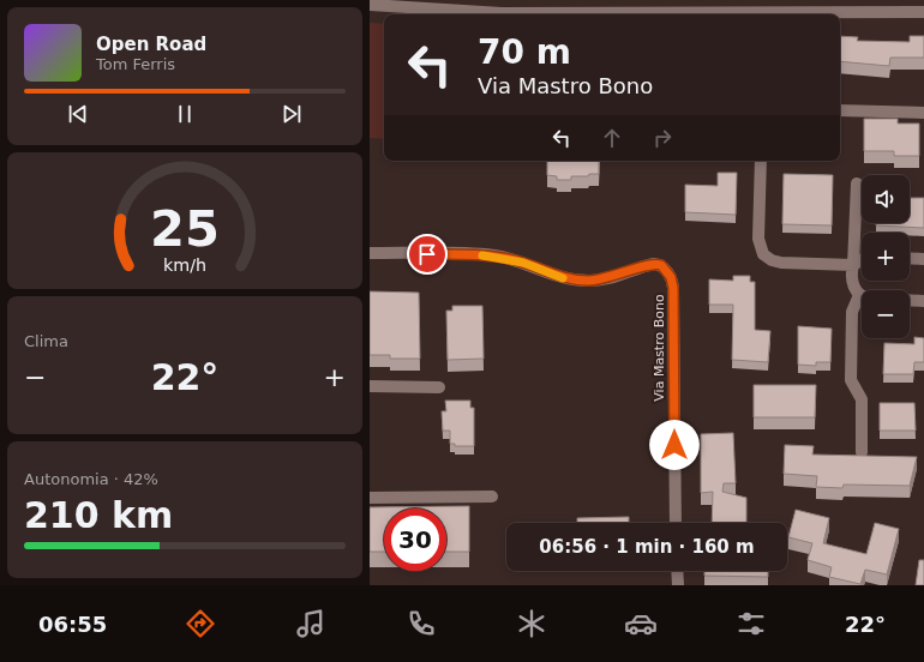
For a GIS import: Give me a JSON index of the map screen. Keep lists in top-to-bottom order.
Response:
{
  "streets": {
    "street": ["Via Mastro Bono"]
  },
  "page": {
    "turn": ["70 m", "Via Mastro Bono"],
    "song": ["Open Road", "Tom Ferris"],
    "map_buttons": ["+", "−"],
    "tile": [
      "Clima",
      ["Autonomia · 42%", "210 km"]
    ],
    "heat": ["−", "22°", "+"],
    "limit": "30",
    "trip": "06:56 · 1 min · 160 m",
    "tabs": ["06:55", "22°"],
    "gauge": ["25", "km/h"]
  }
}
